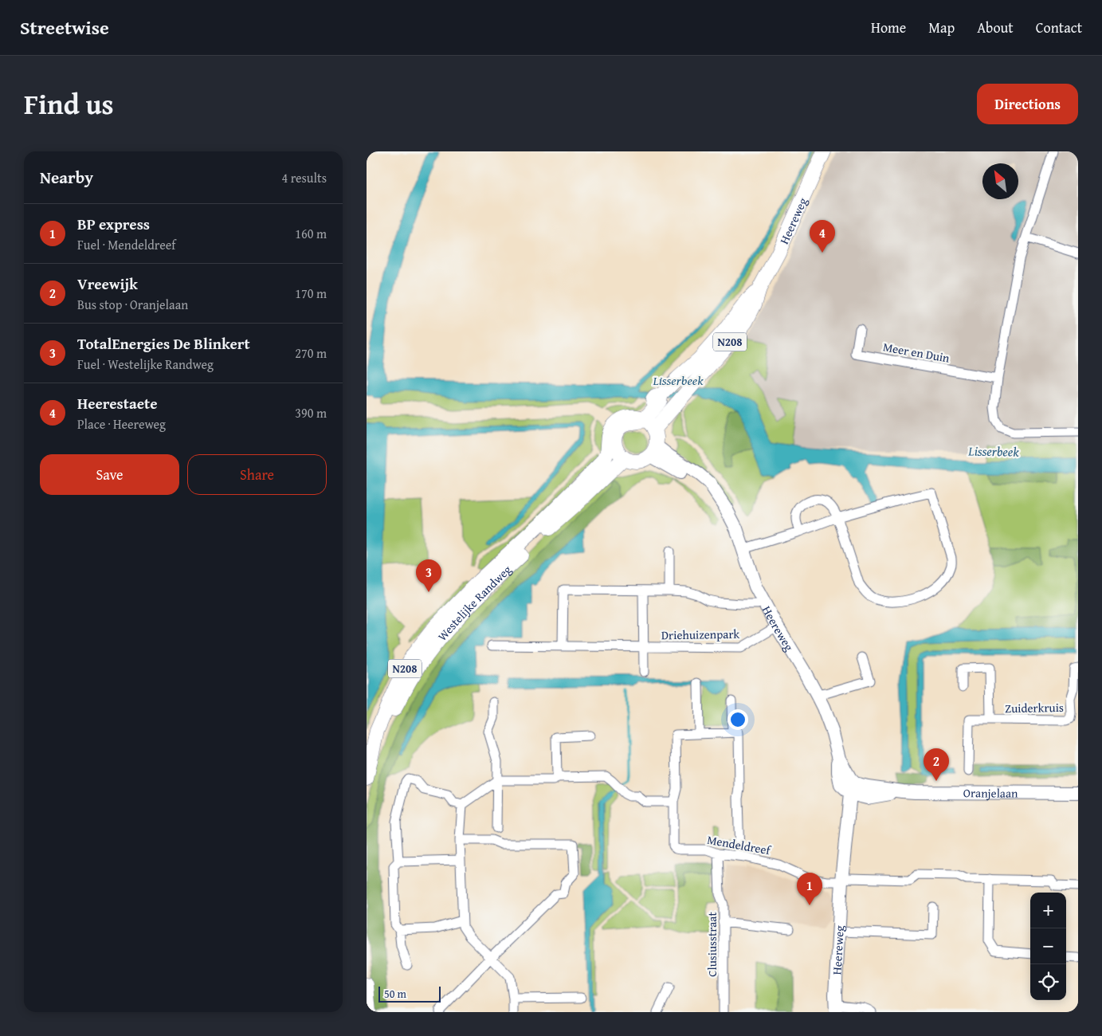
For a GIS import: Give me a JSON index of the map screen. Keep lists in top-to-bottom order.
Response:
{
  "streets": {
    "main road": [
      "Heereweg",
      "N208",
      "Westelijke Randweg",
      "Oranjelaan"
    ],
    "street": [
      "Meer en Duin",
      "Driehuizenpark",
      "Zuiderkruis",
      "Mendeldreef",
      "Clusiusstraat"
    ]
  },
  "crossings": [
    ["Heereweg", "Westelijke Randweg"],
    ["Heereweg", "Driehuizenpark"],
    ["Heereweg", "Oranjelaan"],
    ["Heereweg", "Mendeldreef"],
    ["Mendeldreef", "Clusiusstraat"]
  ],
  "water": ["Lisserbeek"],
  "scale_bar": "50 m",
  "north": "top left",
  "page": {
    "header": "Streetwise",
    "nav": [
      "Home",
      "Map",
      "About",
      "Contact"
    ],
    "title": "Find us",
    "buttons": [
      "Directions",
      ["Save", "Share"]
    ],
    "heading": ["Nearby", "4 results"],
    "list": [
      {
        "mark": "1",
        "name": "BP express",
        "note": "Fuel · Mendeldreef",
        "value": "160 m"
      },
      {
        "mark": "2",
        "name": "Vreewijk",
        "note": "Bus stop · Oranjelaan",
        "value": "170 m"
      },
      {
        "mark": "3",
        "name": "TotalEnergies De Blinkert",
        "note": "Fuel · Westelijke Randweg",
        "value": "270 m"
      },
      {
        "mark": "4",
        "name": "Heerestaete",
        "note": "Place · Heereweg",
        "value": "390 m"
      }
    ],
    "pins": [
      "4",
      "3",
      "2",
      "1"
    ],
    "map_buttons": ["+", "−"],
    "scale": "50 m"
  }
}
